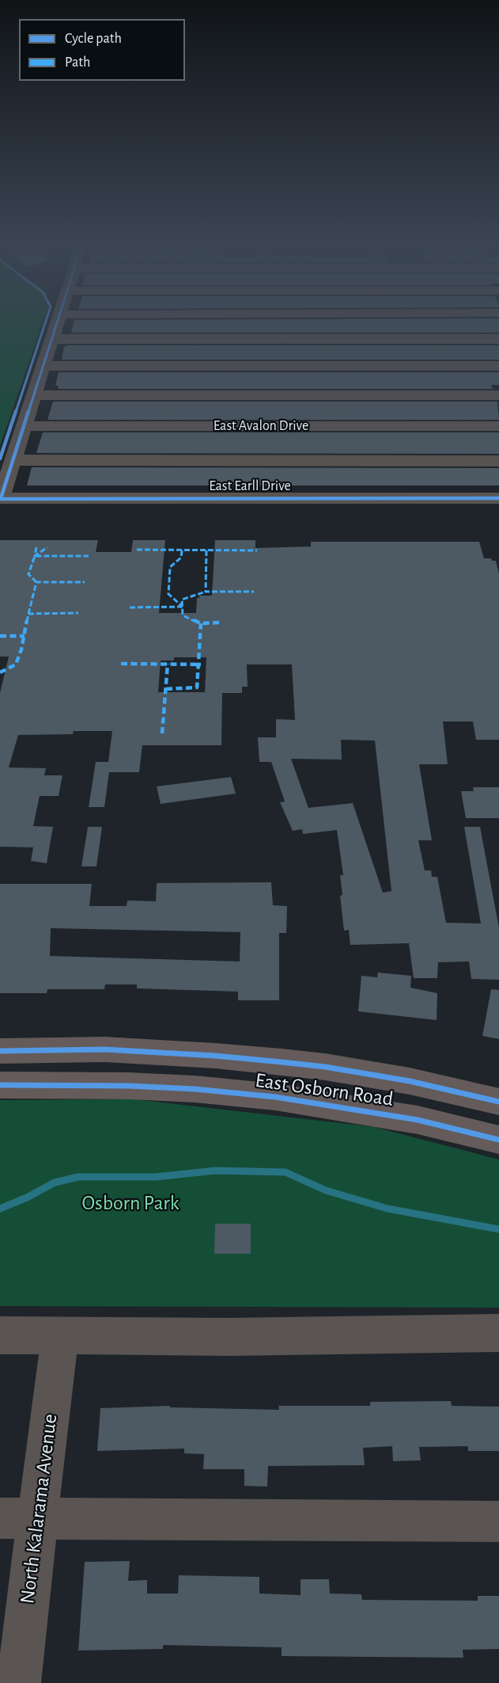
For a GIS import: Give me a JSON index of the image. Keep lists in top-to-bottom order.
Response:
{
  "streets": {
    "main road": ["East Osborn Road"],
    "street": ["East Avalon Drive", "East Earll Drive", "North Kalarama Avenue"]
  },
  "parks": ["Osborn Park"],
  "legend": ["Cycle path", "Path"]
}
